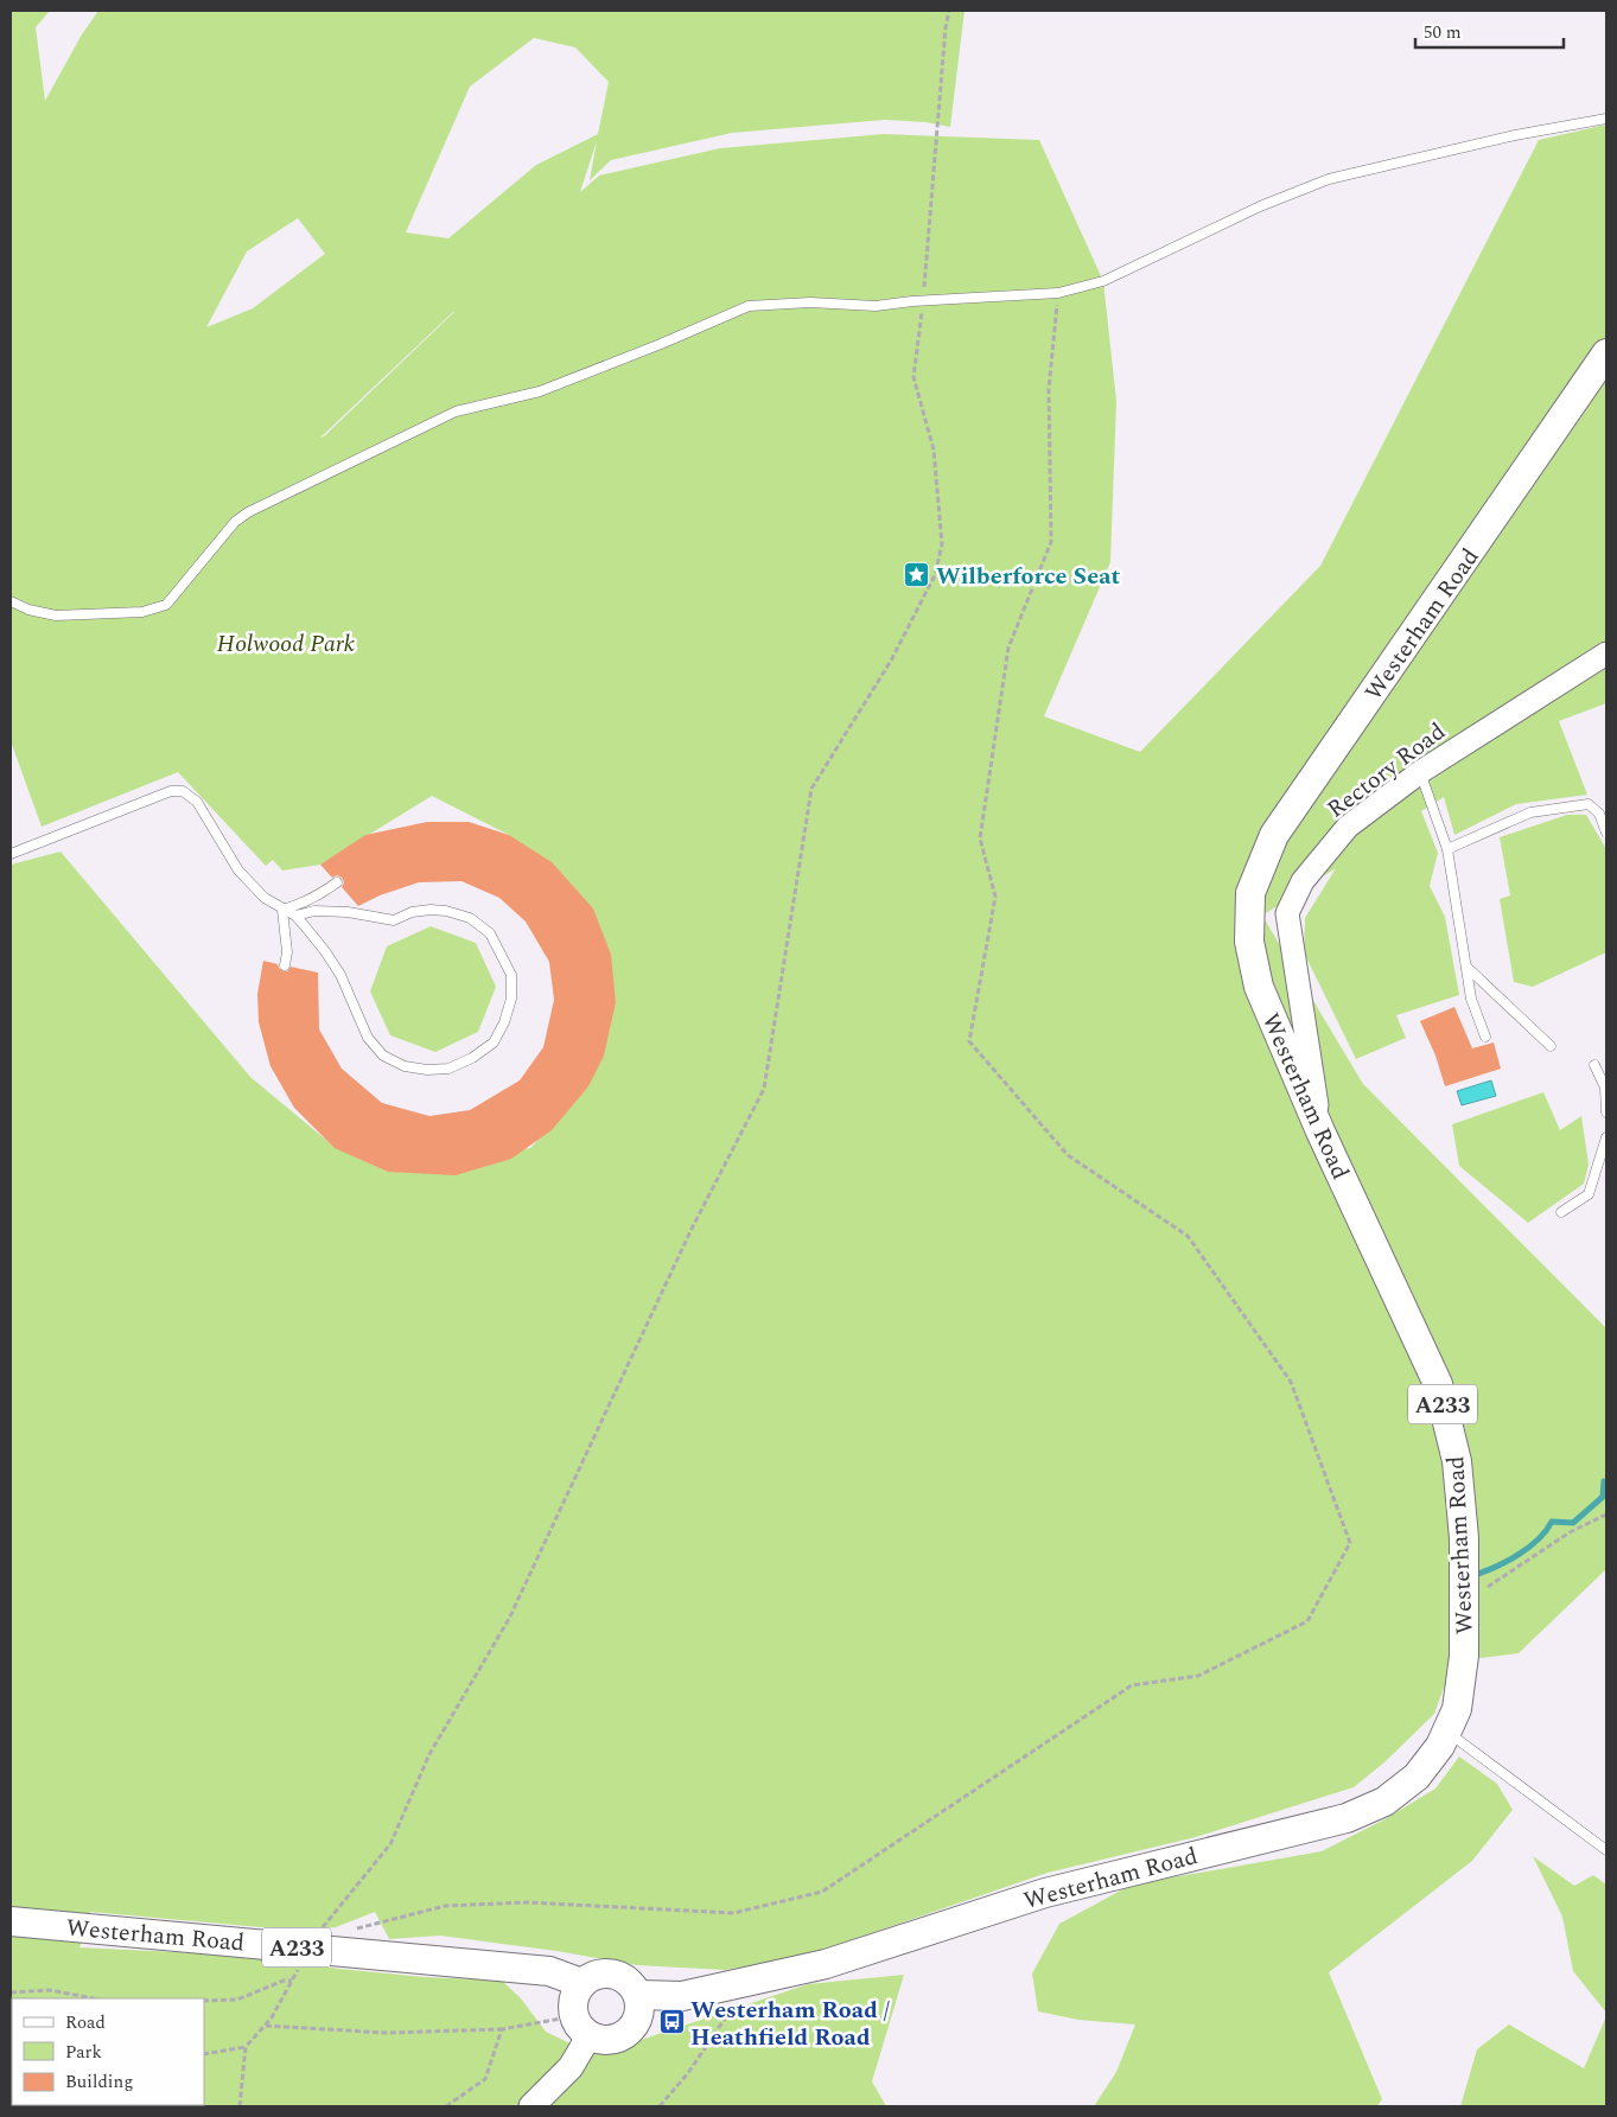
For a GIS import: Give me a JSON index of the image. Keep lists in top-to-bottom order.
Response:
{
  "streets": {
    "main road": ["Westerham Road", "A233"],
    "street": ["Rectory Road"]
  },
  "crossings": [
    ["Westerham Road", "Rectory Road"]
  ],
  "parks": ["Holwood Park"],
  "places": {
    "place": ["Wilberforce Seat"],
    "bus stop": ["Westerham Road / Heathfield Road"]
  },
  "legend": ["Road", "Park", "Building"],
  "scale_bar": "50 m"
}
